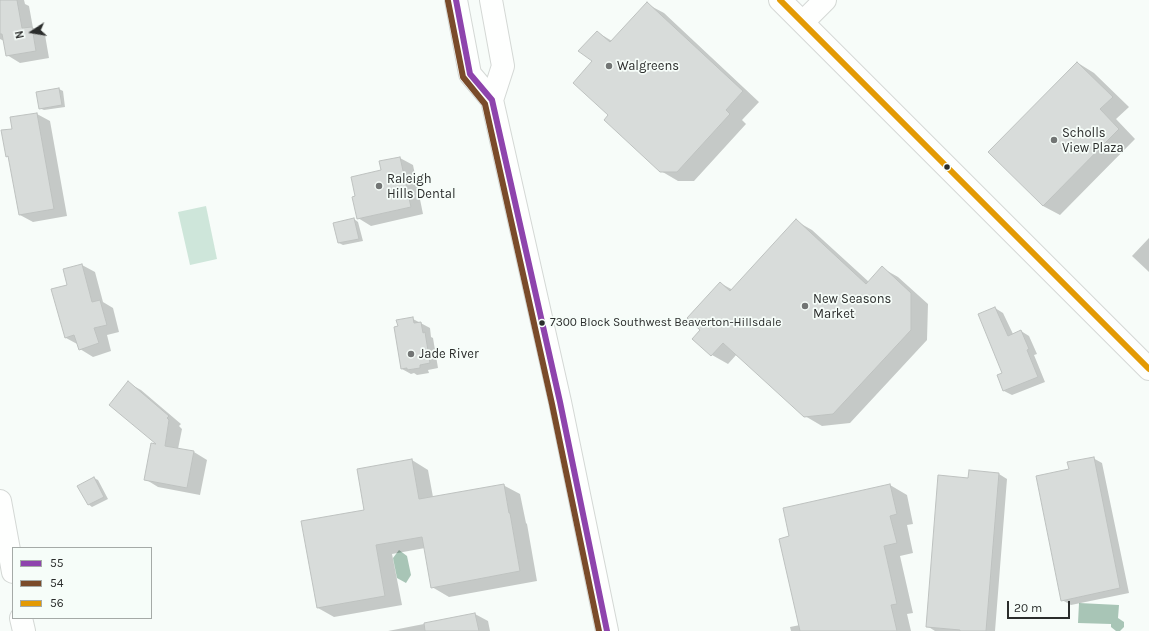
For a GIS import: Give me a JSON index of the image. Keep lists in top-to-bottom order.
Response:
{
  "places": [
    "Walgreens",
    "Scholls View Plaza",
    "Raleigh Hills Dental",
    "New Seasons Market",
    "7300 Block Southwest Beaverton-Hillsdale",
    "Jade River"
  ],
  "lines": ["transit line 55", "transit line 56", "transit line 54"],
  "legend": ["55", "54", "56"],
  "scale_bar": "20 m",
  "north": "left"
}
